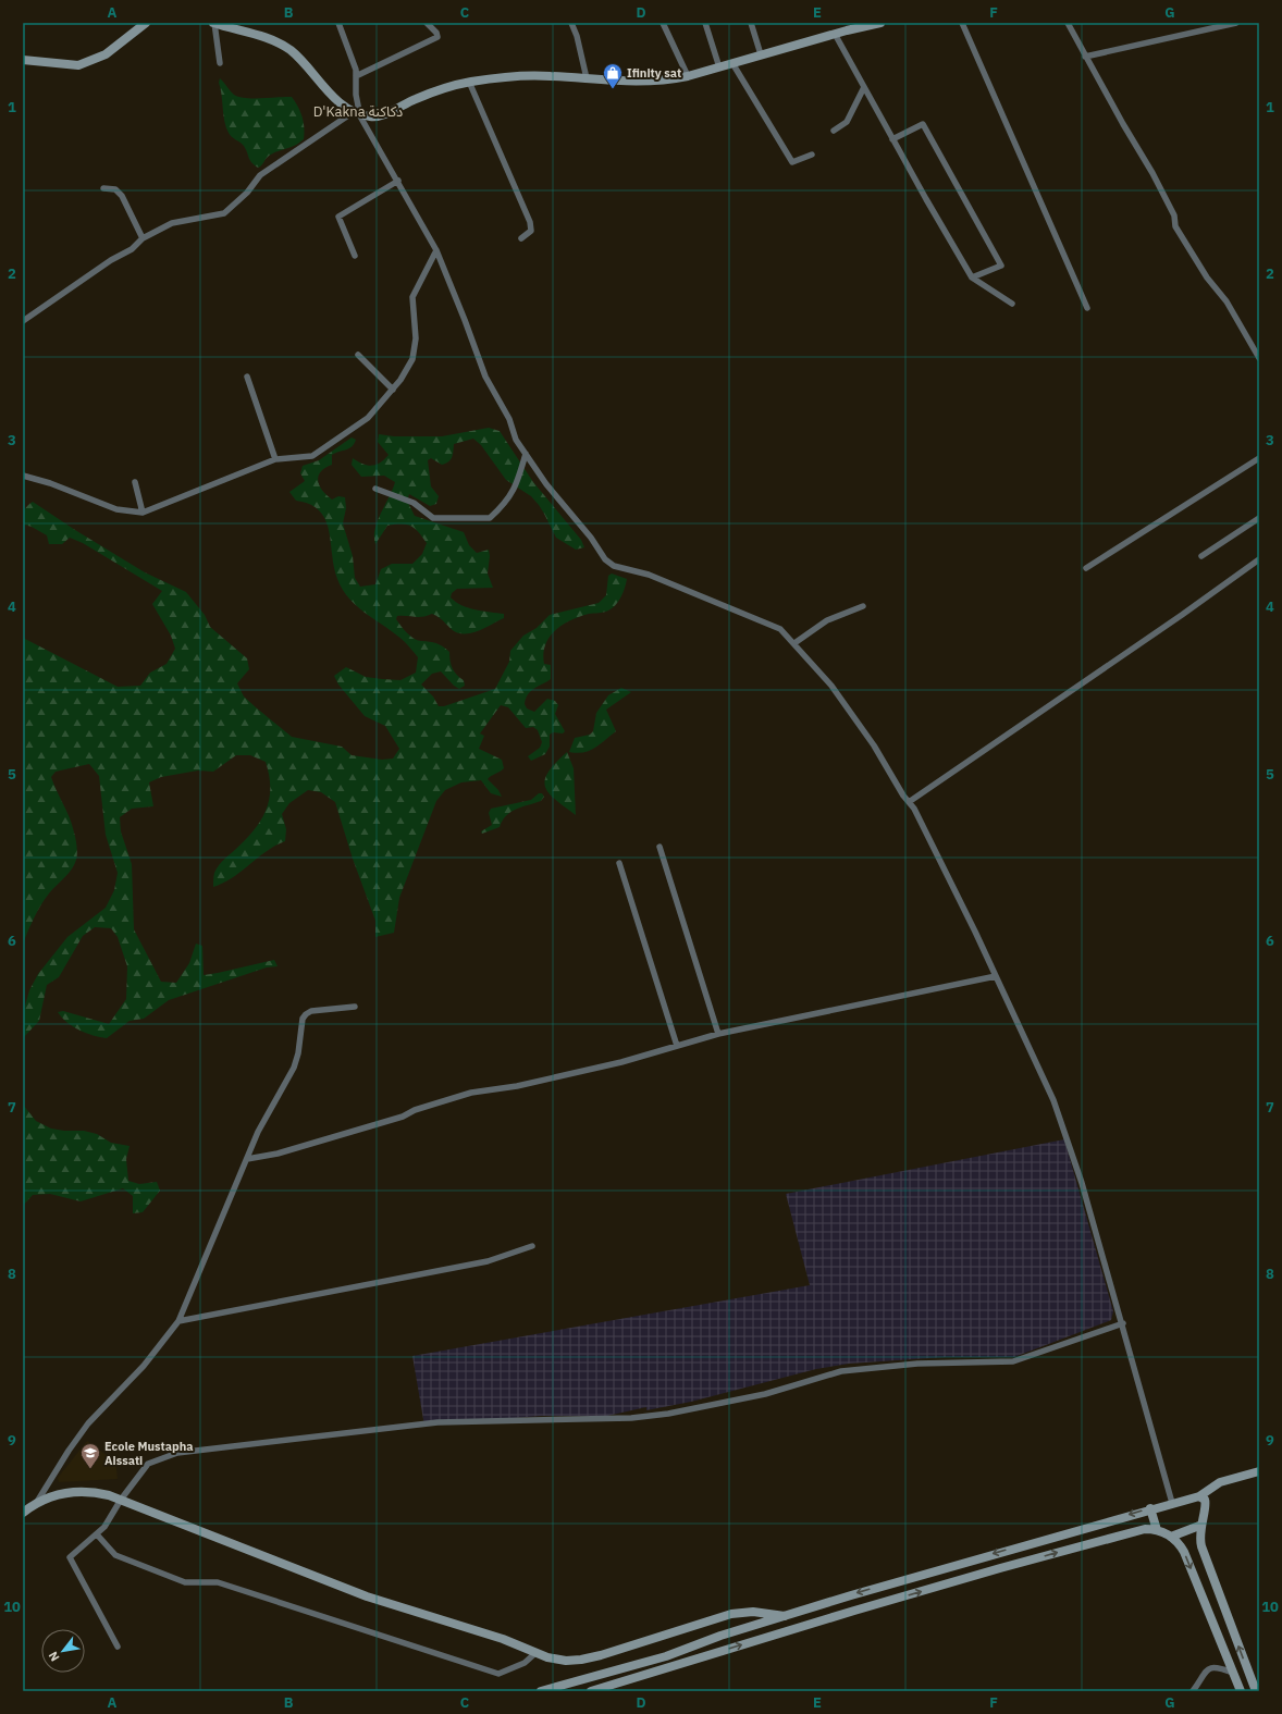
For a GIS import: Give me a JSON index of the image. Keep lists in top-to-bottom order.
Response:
{
  "districts": ["D'Kakna دكاكنة"],
  "places": {
    "shop": ["Ifinity sat"],
    "school or university": ["Ecole Mustapha Aissati"]
  },
  "north": "bottom left",
  "grid": {
    "columns": [
      "A",
      "B",
      "C",
      "D",
      "E",
      "F",
      "G"
    ],
    "rows": [
      "1",
      "2",
      "3",
      "4",
      "5",
      "6",
      "7",
      "8",
      "9",
      "10"
    ]
  }
}
